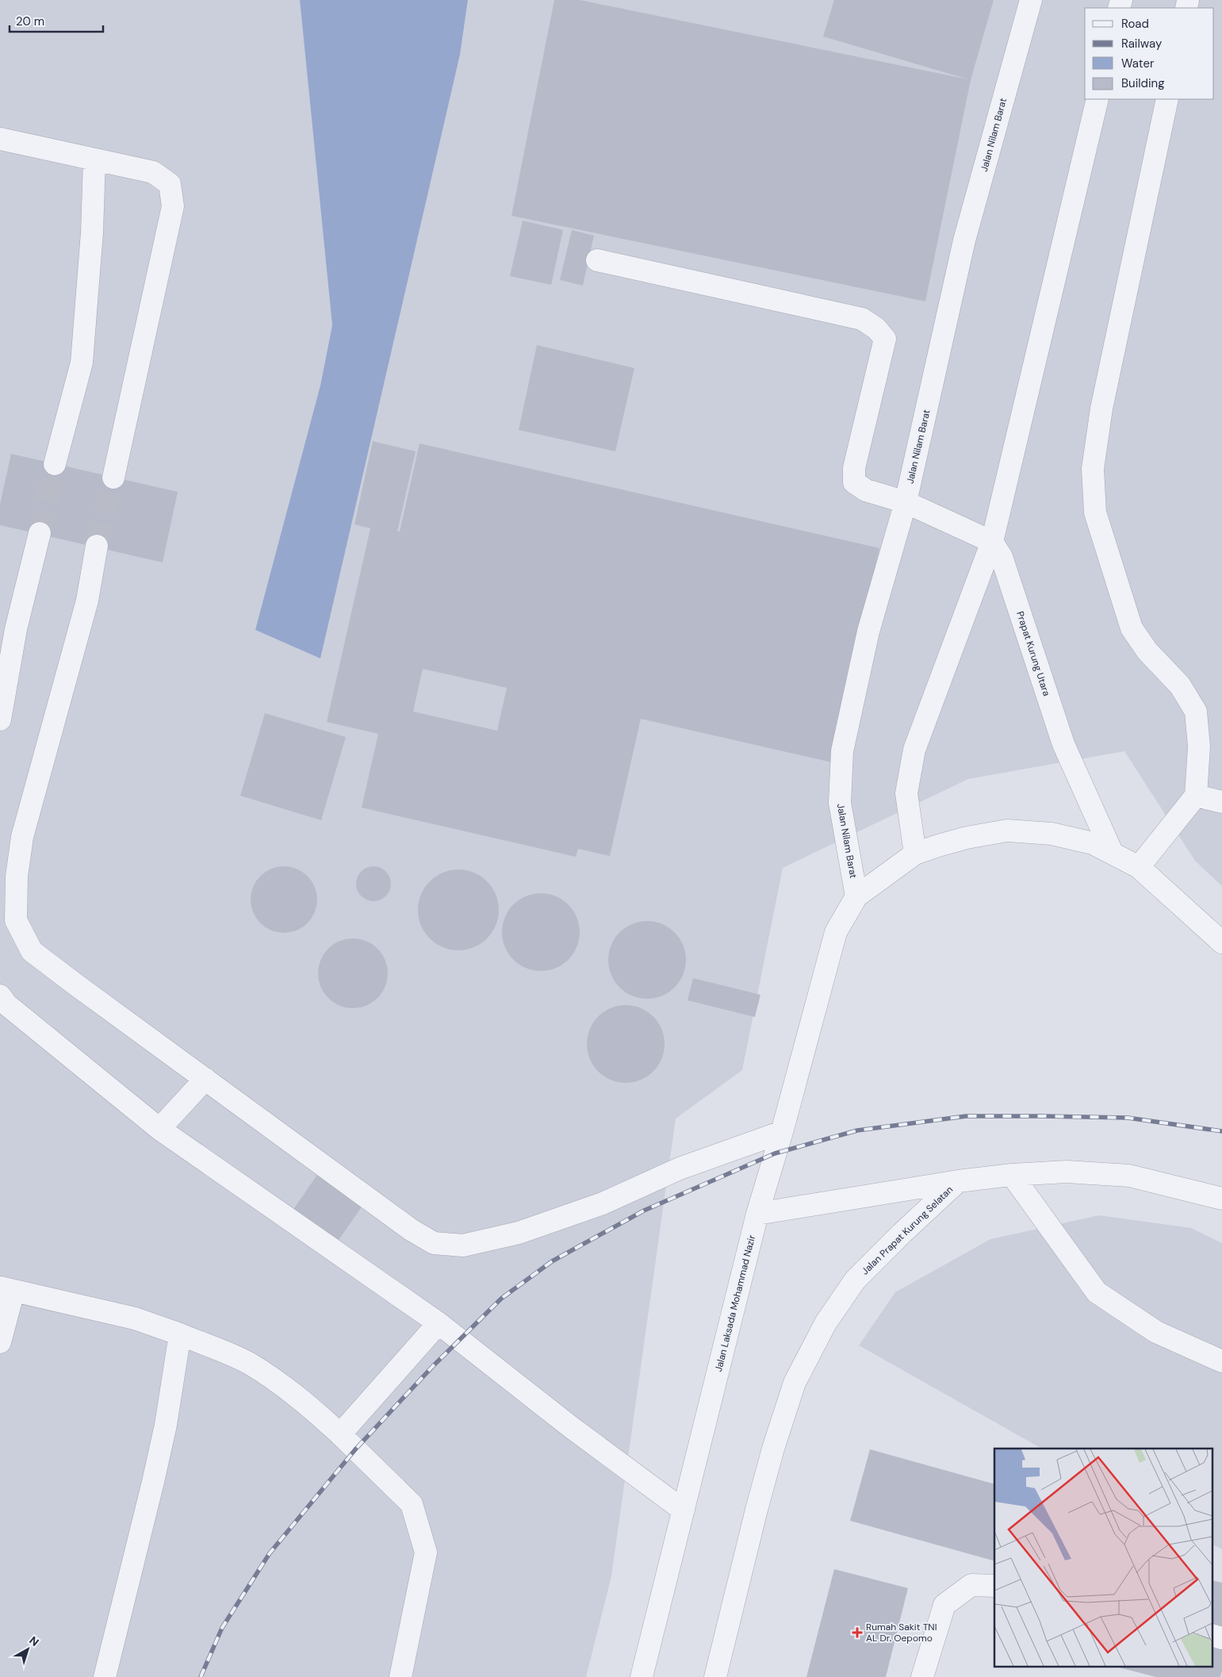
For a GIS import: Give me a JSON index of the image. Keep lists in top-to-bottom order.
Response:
{
  "streets": {
    "street": [
      "Jalan Nilam Barat",
      "Prapat Kurung Utara",
      "Jalan Prapat Kurung Selatan",
      "Jalan Laksada Mohammad Nazir"
    ]
  },
  "crossings": [
    ["Jalan Nilam Barat", "Jalan Laksada Mohammad Nazir"]
  ],
  "places": {
    "health": ["Rumah Sakit TNI AL Dr. Oepomo"]
  },
  "legend": [
    "Road",
    "Railway",
    "Water",
    "Building"
  ],
  "scale_bar": "20 m",
  "north": "top right"
}
